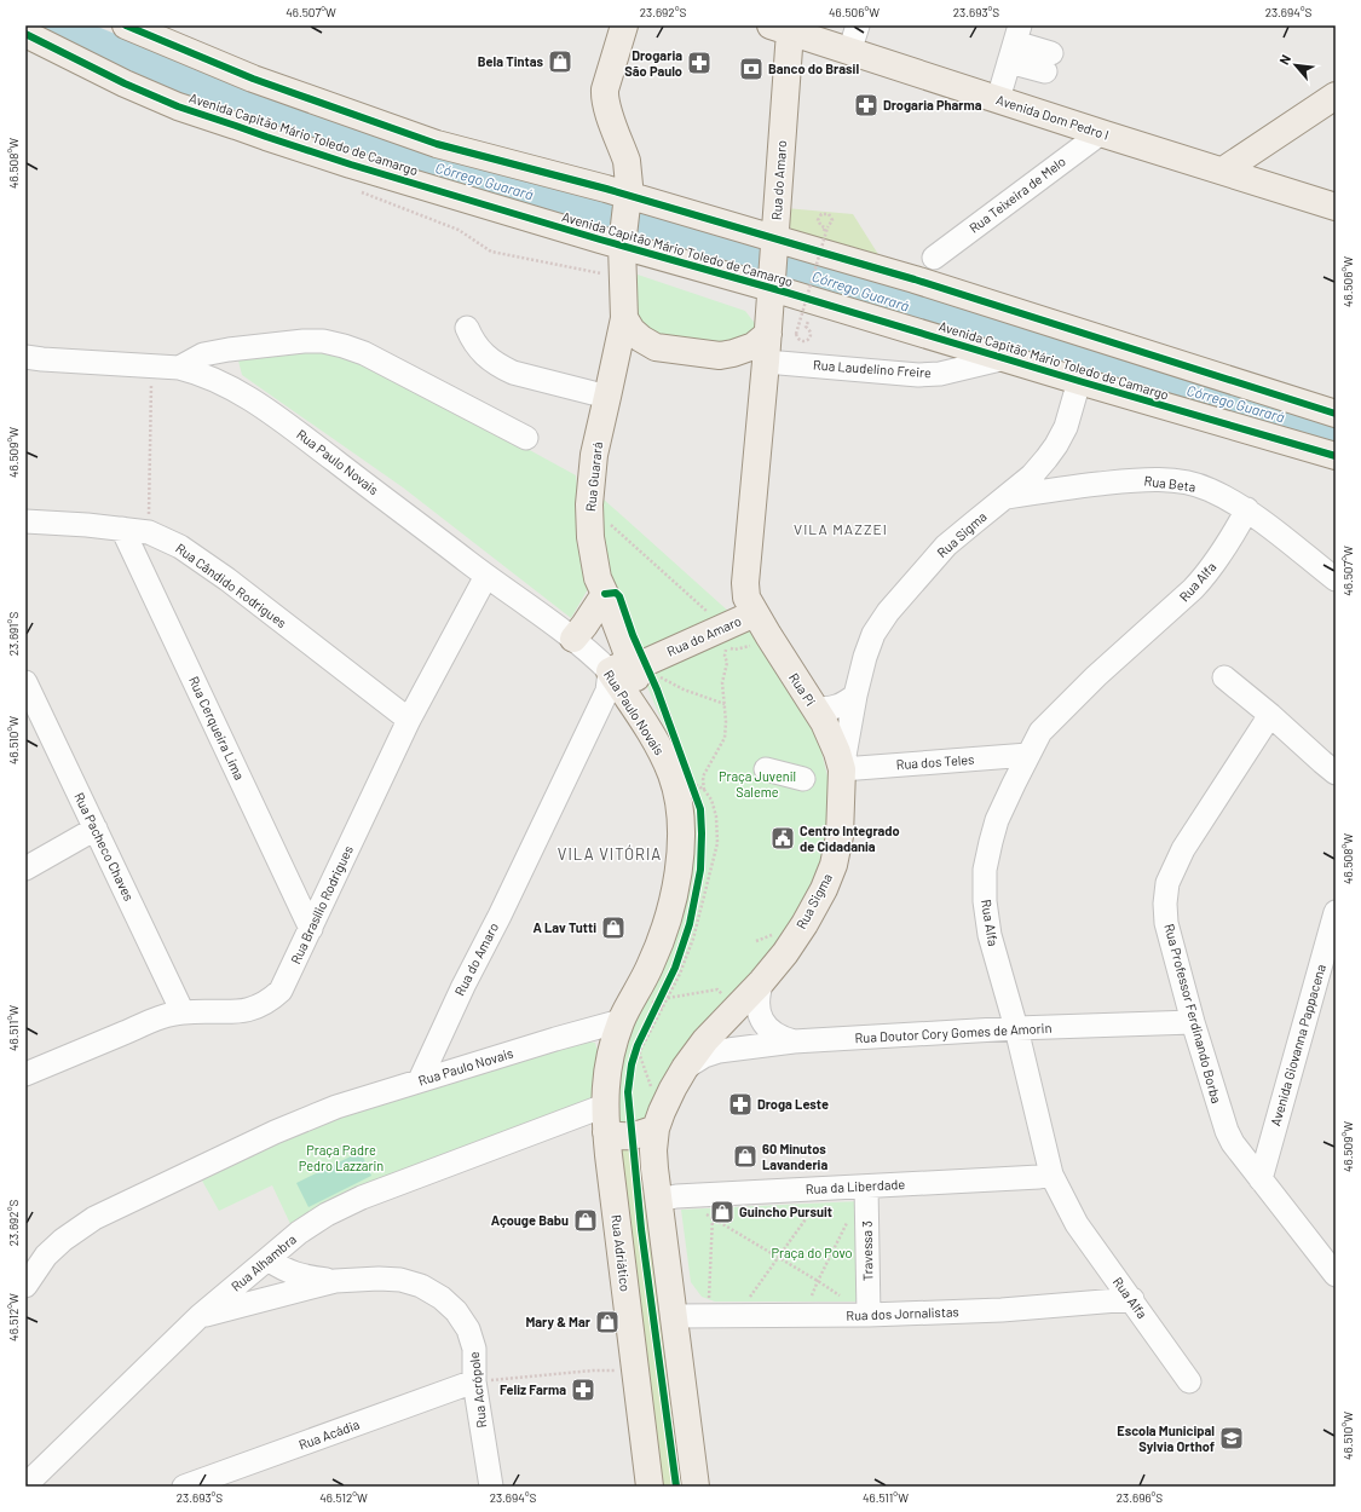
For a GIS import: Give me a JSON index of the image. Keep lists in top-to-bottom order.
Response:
{
  "streets": {
    "main road": [
      "Avenida Dom Pedro I",
      "Avenida Capitão Mário Toledo de Camargo",
      "Rua do Amaro",
      "Rua Paulo Novais",
      "Rua Guarará",
      "Rua Sigma",
      "Rua Pi",
      "Rua Adriático"
    ],
    "street": [
      "Rua Teixeira de Melo",
      "Rua Laudelino Freire",
      "Rua Beta",
      "Rua Alfa",
      "Rua Cândido Rodrigues",
      "Rua Cerqueira Lima",
      "Rua dos Teles",
      "Rua Pacheco Chaves",
      "Rua Brasílio Rodrigues",
      "Rua Professor Ferdinando Borba",
      "Rua Doutor Cory Gomes de Amorin",
      "Avenida Giovanna Pappacena",
      "Rua da Liberdade",
      "Travessa 3",
      "Rua Alhambra",
      "Rua dos Jornalistas",
      "Rua Acrópole",
      "Rua Acádia"
    ]
  },
  "crossings": [
    ["Avenida Dom Pedro I", "Rua do Amaro"],
    ["Avenida Dom Pedro I", "Rua Teixeira de Melo"],
    ["Avenida Capitão Mário Toledo de Camargo", "Rua do Amaro"],
    ["Avenida Capitão Mário Toledo de Camargo", "Rua Laudelino Freire"],
    ["Avenida Capitão Mário Toledo de Camargo", "Rua Guarará"],
    ["Avenida Capitão Mário Toledo de Camargo", "Rua Sigma"],
    ["Rua do Amaro", "Rua Laudelino Freire"],
    ["Rua do Amaro", "Rua Paulo Novais"],
    ["Rua do Amaro", "Rua Guarará"],
    ["Rua do Amaro", "Rua Pi"],
    ["Rua Paulo Novais", "Rua Guarará"],
    ["Rua Paulo Novais", "Rua Brasílio Rodrigues"],
    ["Rua Paulo Novais", "Rua Adriático"],
    ["Rua Beta", "Rua Sigma"],
    ["Rua Beta", "Rua Alfa"],
    ["Rua Sigma", "Rua Pi"],
    ["Rua Sigma", "Rua dos Teles"],
    ["Rua Sigma", "Rua Doutor Cory Gomes de Amorin"],
    ["Rua Alfa", "Rua dos Teles"],
    ["Rua Alfa", "Rua Doutor Cory Gomes de Amorin"],
    ["Rua Alfa", "Rua da Liberdade"],
    ["Rua Alfa", "Rua dos Jornalistas"],
    ["Rua Cândido Rodrigues", "Rua Cerqueira Lima"],
    ["Rua Cândido Rodrigues", "Rua Brasílio Rodrigues"],
    ["Rua Pi", "Rua dos Teles"],
    ["Rua Cerqueira Lima", "Rua Brasílio Rodrigues"],
    ["Rua Pacheco Chaves", "Rua Brasílio Rodrigues"],
    ["Rua Professor Ferdinando Borba", "Rua Doutor Cory Gomes de Amorin"],
    ["Rua Professor Ferdinando Borba", "Avenida Giovanna Pappacena"],
    ["Rua da Liberdade", "Travessa 3"],
    ["Travessa 3", "Rua dos Jornalistas"],
    ["Rua Adriático", "Rua Alhambra"],
    ["Rua Alhambra", "Rua Acrópole"],
    ["Rua Acrópole", "Rua Acádia"]
  ],
  "districts": ["VILA MAZZEI", "VILA VITÓRIA"],
  "water": ["Córrego Guarará"],
  "parks": ["Praça Juvenil Saleme", "Praça Padre Pedro Lazzarin", "Praça do Povo"],
  "places": {
    "shop": [
      "Bela Tintas",
      "A Lav Tutti",
      "60 Minutos Lavanderia",
      "Guincho Pursuit",
      "Açouge Babu",
      "Mary & Mar"
    ],
    "pharmacy": [
      "Drogaria São Paulo",
      "Drogaria Pharma",
      "Droga Leste",
      "Feliz Farma"
    ],
    "bank": ["Banco do Brasil"],
    "public building": ["Centro Integrado de Cidadania"],
    "school or university": ["Escola Municipal Sylvia Orthof"]
  },
  "north": "top left",
  "coordinates": [
    "46.507°W",
    "23.692°S",
    "46.506°W",
    "23.693°S",
    "23.694°S",
    "46.508°W",
    "46.509°W",
    "23.691°S",
    "46.510°W",
    "46.511°W",
    "46.512°W",
    "23.696°S"
  ]
}
